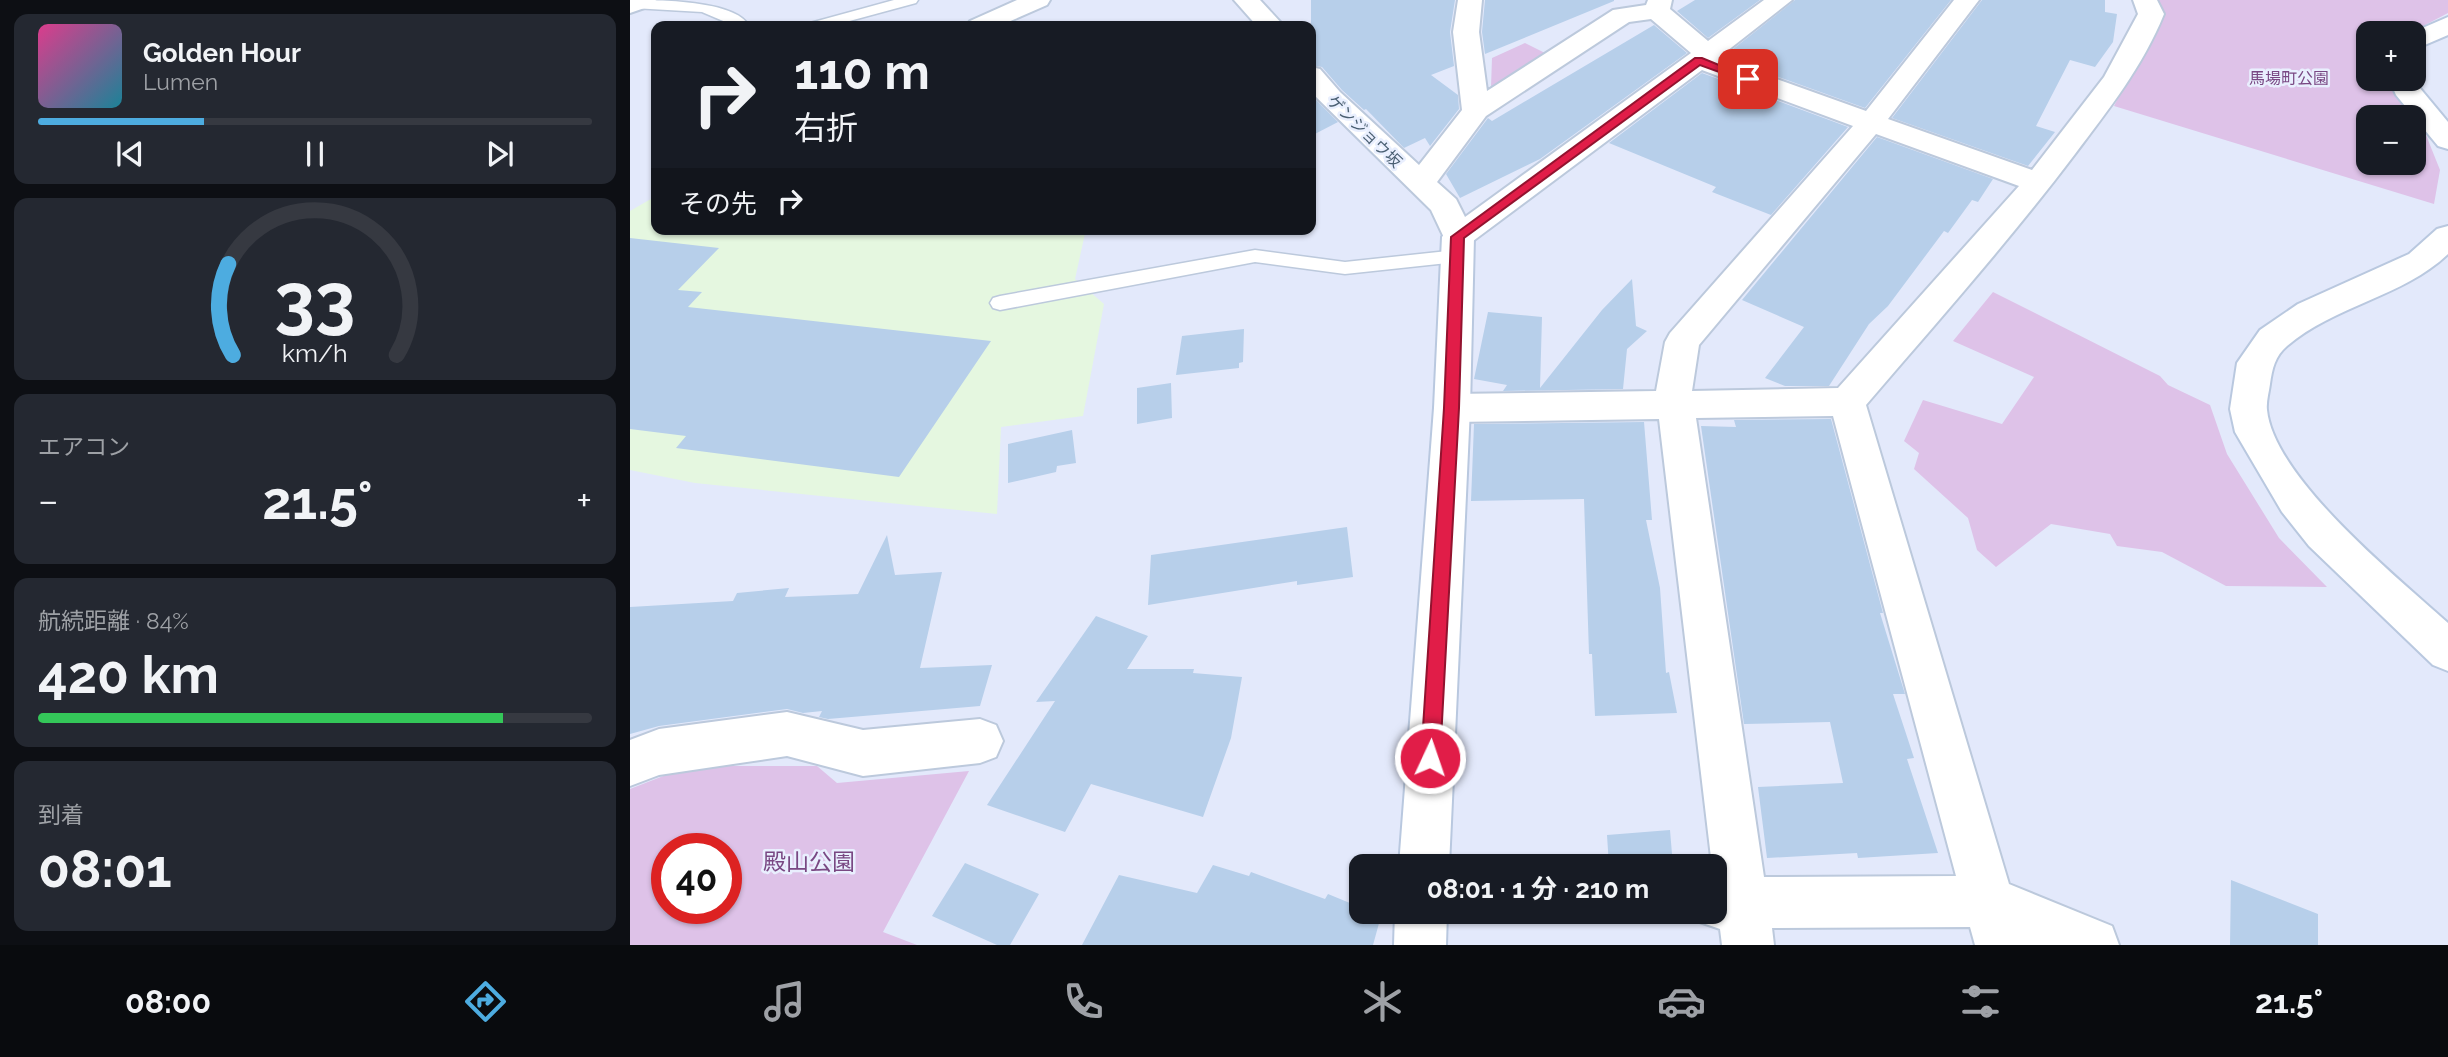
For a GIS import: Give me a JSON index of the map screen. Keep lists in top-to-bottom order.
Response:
{
  "streets": {
    "street": ["ゲンジョウ坂"]
  },
  "parks": ["馬場町公園", "殿山公園"],
  "page": {
    "map_buttons": ["+", "−"],
    "turn": ["110 m", "右折"],
    "song": ["Golden Hour", "Lumen"],
    "then": "その先",
    "tile": [
      "エアコン",
      ["航続距離 · 84%", "420 km"],
      ["到着", "08:01"]
    ],
    "heat": ["−", "21.5°", "+"],
    "limit": "40",
    "trip": "08:01 · 1 分 · 210 m",
    "tabs": ["08:00", "21.5°"],
    "gauge": ["33", "km/h"]
  }
}
